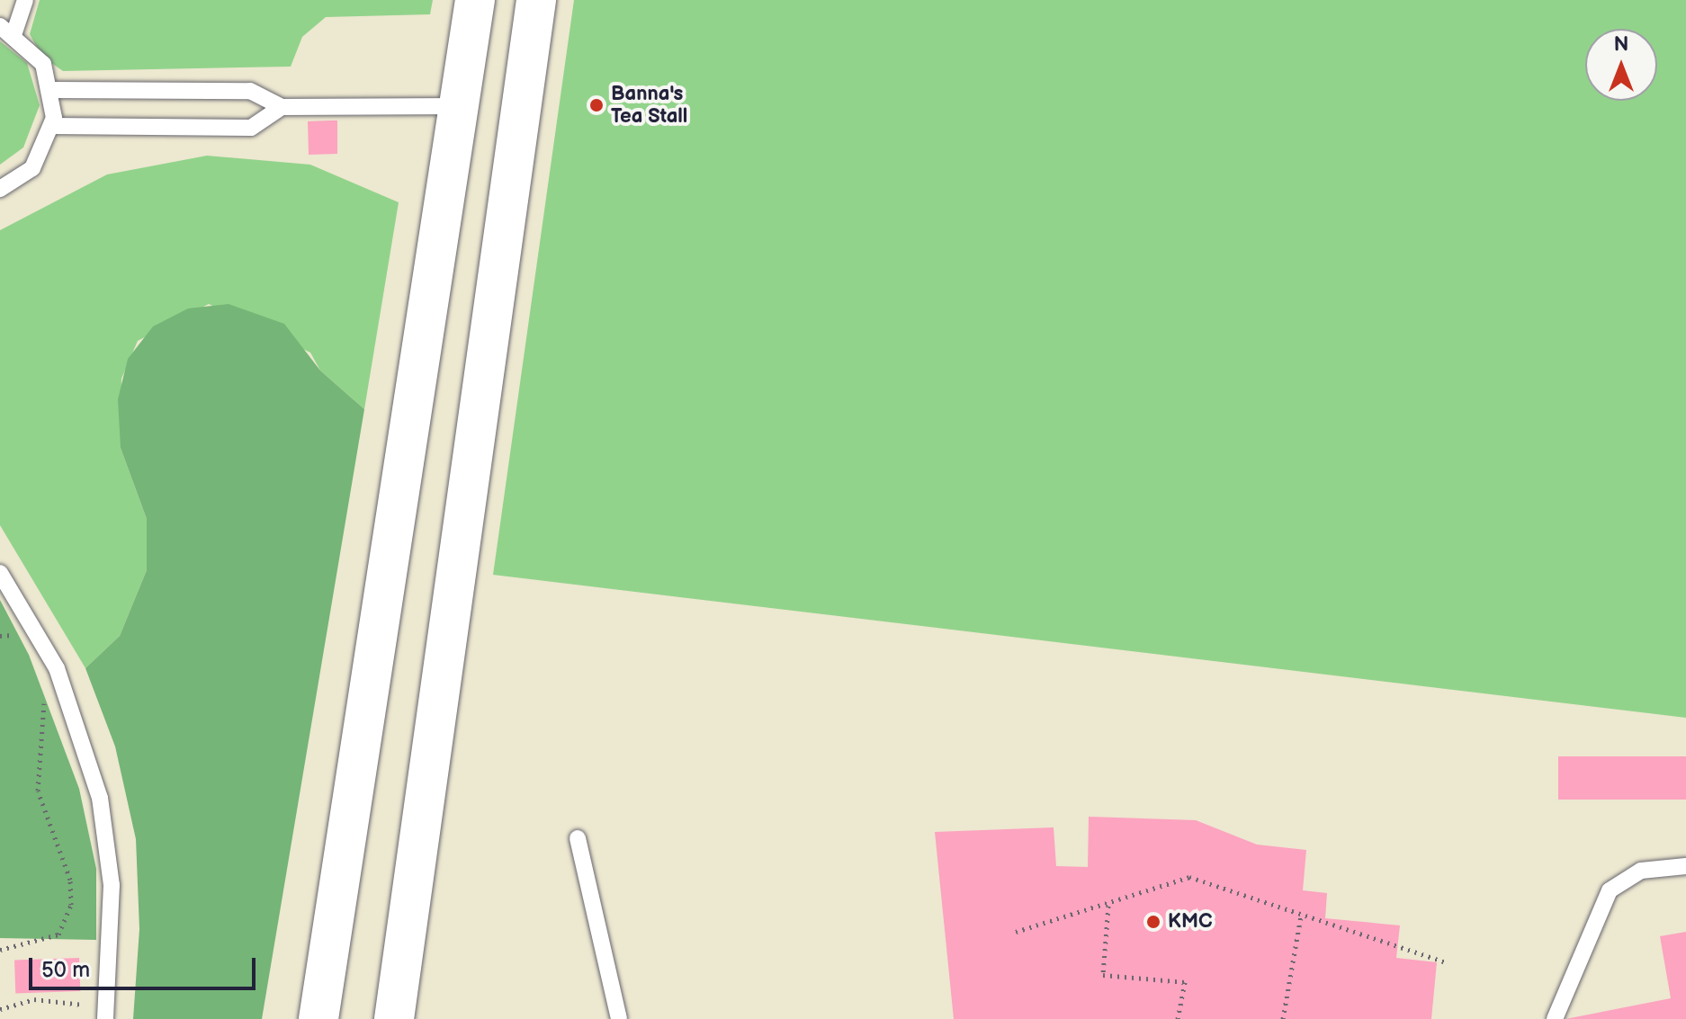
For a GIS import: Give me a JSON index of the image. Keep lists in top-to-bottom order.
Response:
{
  "places": ["Banna's Tea Stall", "KMC"],
  "scale_bar": "50 m",
  "north": "top"
}
